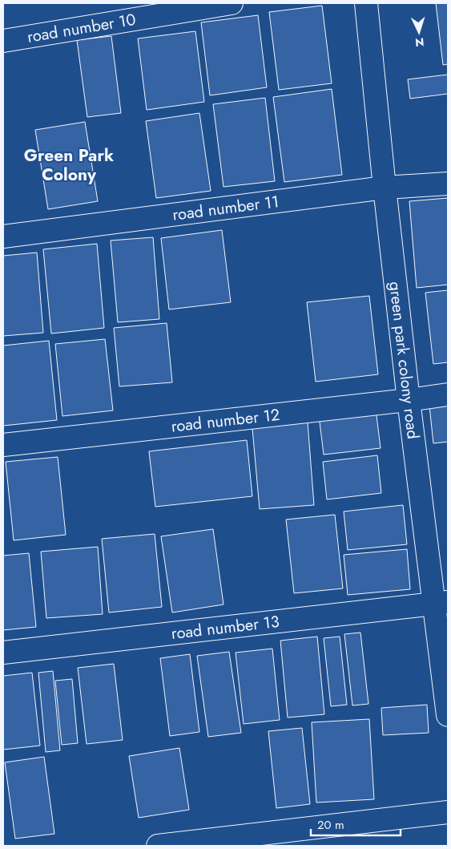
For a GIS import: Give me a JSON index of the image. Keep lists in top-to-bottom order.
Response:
{
  "streets": {
    "street": [
      "road number 10",
      "road number 11",
      "green park colony road",
      "road number 12",
      "road number 13"
    ]
  },
  "crossings": [
    ["road number 11", "green park colony road"],
    ["green park colony road", "road number 12"],
    ["green park colony road", "road number 13"]
  ],
  "districts": ["Green Park Colony"],
  "scale_bar": "20 m",
  "north": "bottom"
}
